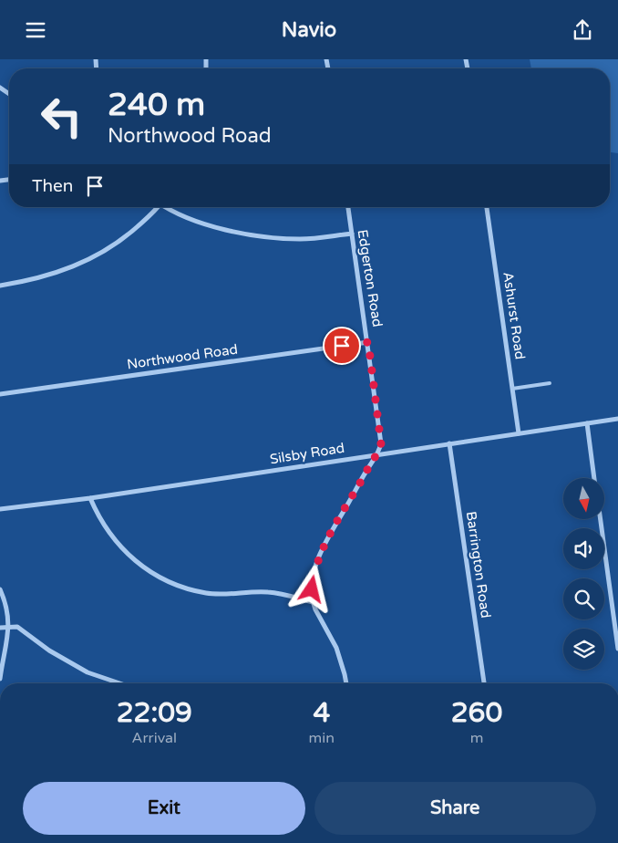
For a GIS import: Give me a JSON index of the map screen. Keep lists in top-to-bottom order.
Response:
{
  "streets": {
    "street": [
      "Edgerton Road",
      "Ashurst Road",
      "Northwood Road",
      "Silsby Road",
      "Barrington Road"
    ]
  },
  "crossings": [
    ["Edgerton Road", "Northwood Road"],
    ["Edgerton Road", "Silsby Road"],
    ["Ashurst Road", "Silsby Road"],
    ["Silsby Road", "Barrington Road"]
  ],
  "north": "bottom",
  "page": {
    "header": "Navio",
    "turn": ["240 m", "Northwood Road"],
    "then": "Then",
    "eta": [
      "22:09",
      "Arrival",
      "4",
      "min",
      "260",
      "m"
    ],
    "buttons": ["Exit", "Share"]
  }
}
